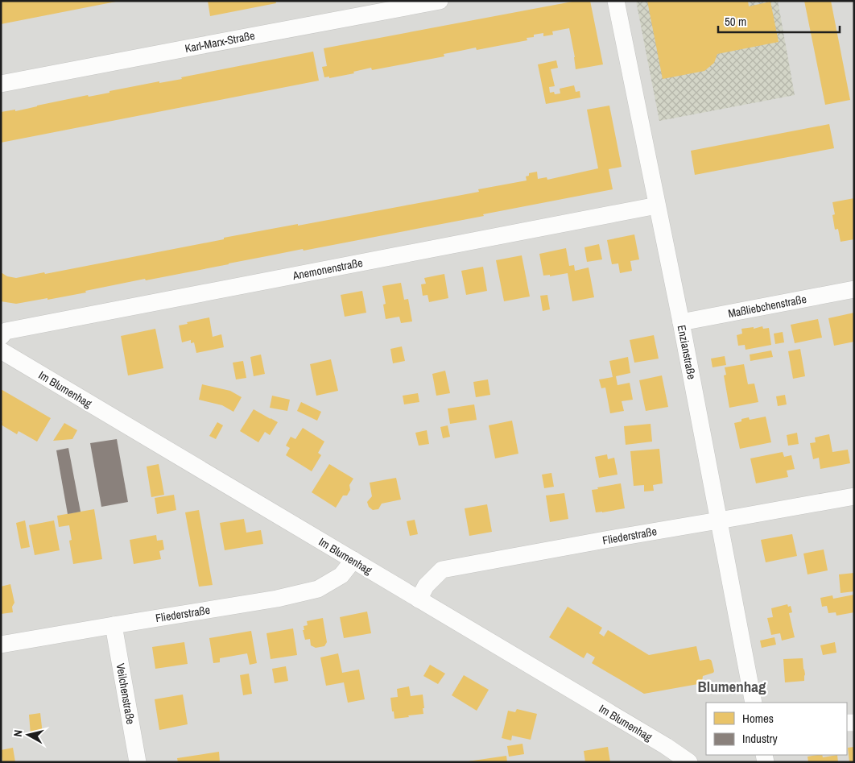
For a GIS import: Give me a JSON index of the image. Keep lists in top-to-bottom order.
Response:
{
  "streets": {
    "street": [
      "Karl-Marx-Straße",
      "Anemonenstraße",
      "Maßliebchenstraße",
      "Enzianstraße",
      "Im Blumenhag",
      "Fliederstraße",
      "Veilchenstraße"
    ]
  },
  "crossings": [
    ["Anemonenstraße", "Enzianstraße"],
    ["Maßliebchenstraße", "Enzianstraße"],
    ["Enzianstraße", "Fliederstraße"],
    ["Im Blumenhag", "Fliederstraße"],
    ["Fliederstraße", "Veilchenstraße"]
  ],
  "districts": ["Blumenhag"],
  "legend": ["Homes", "Industry"],
  "scale_bar": "50 m",
  "north": "left"
}
